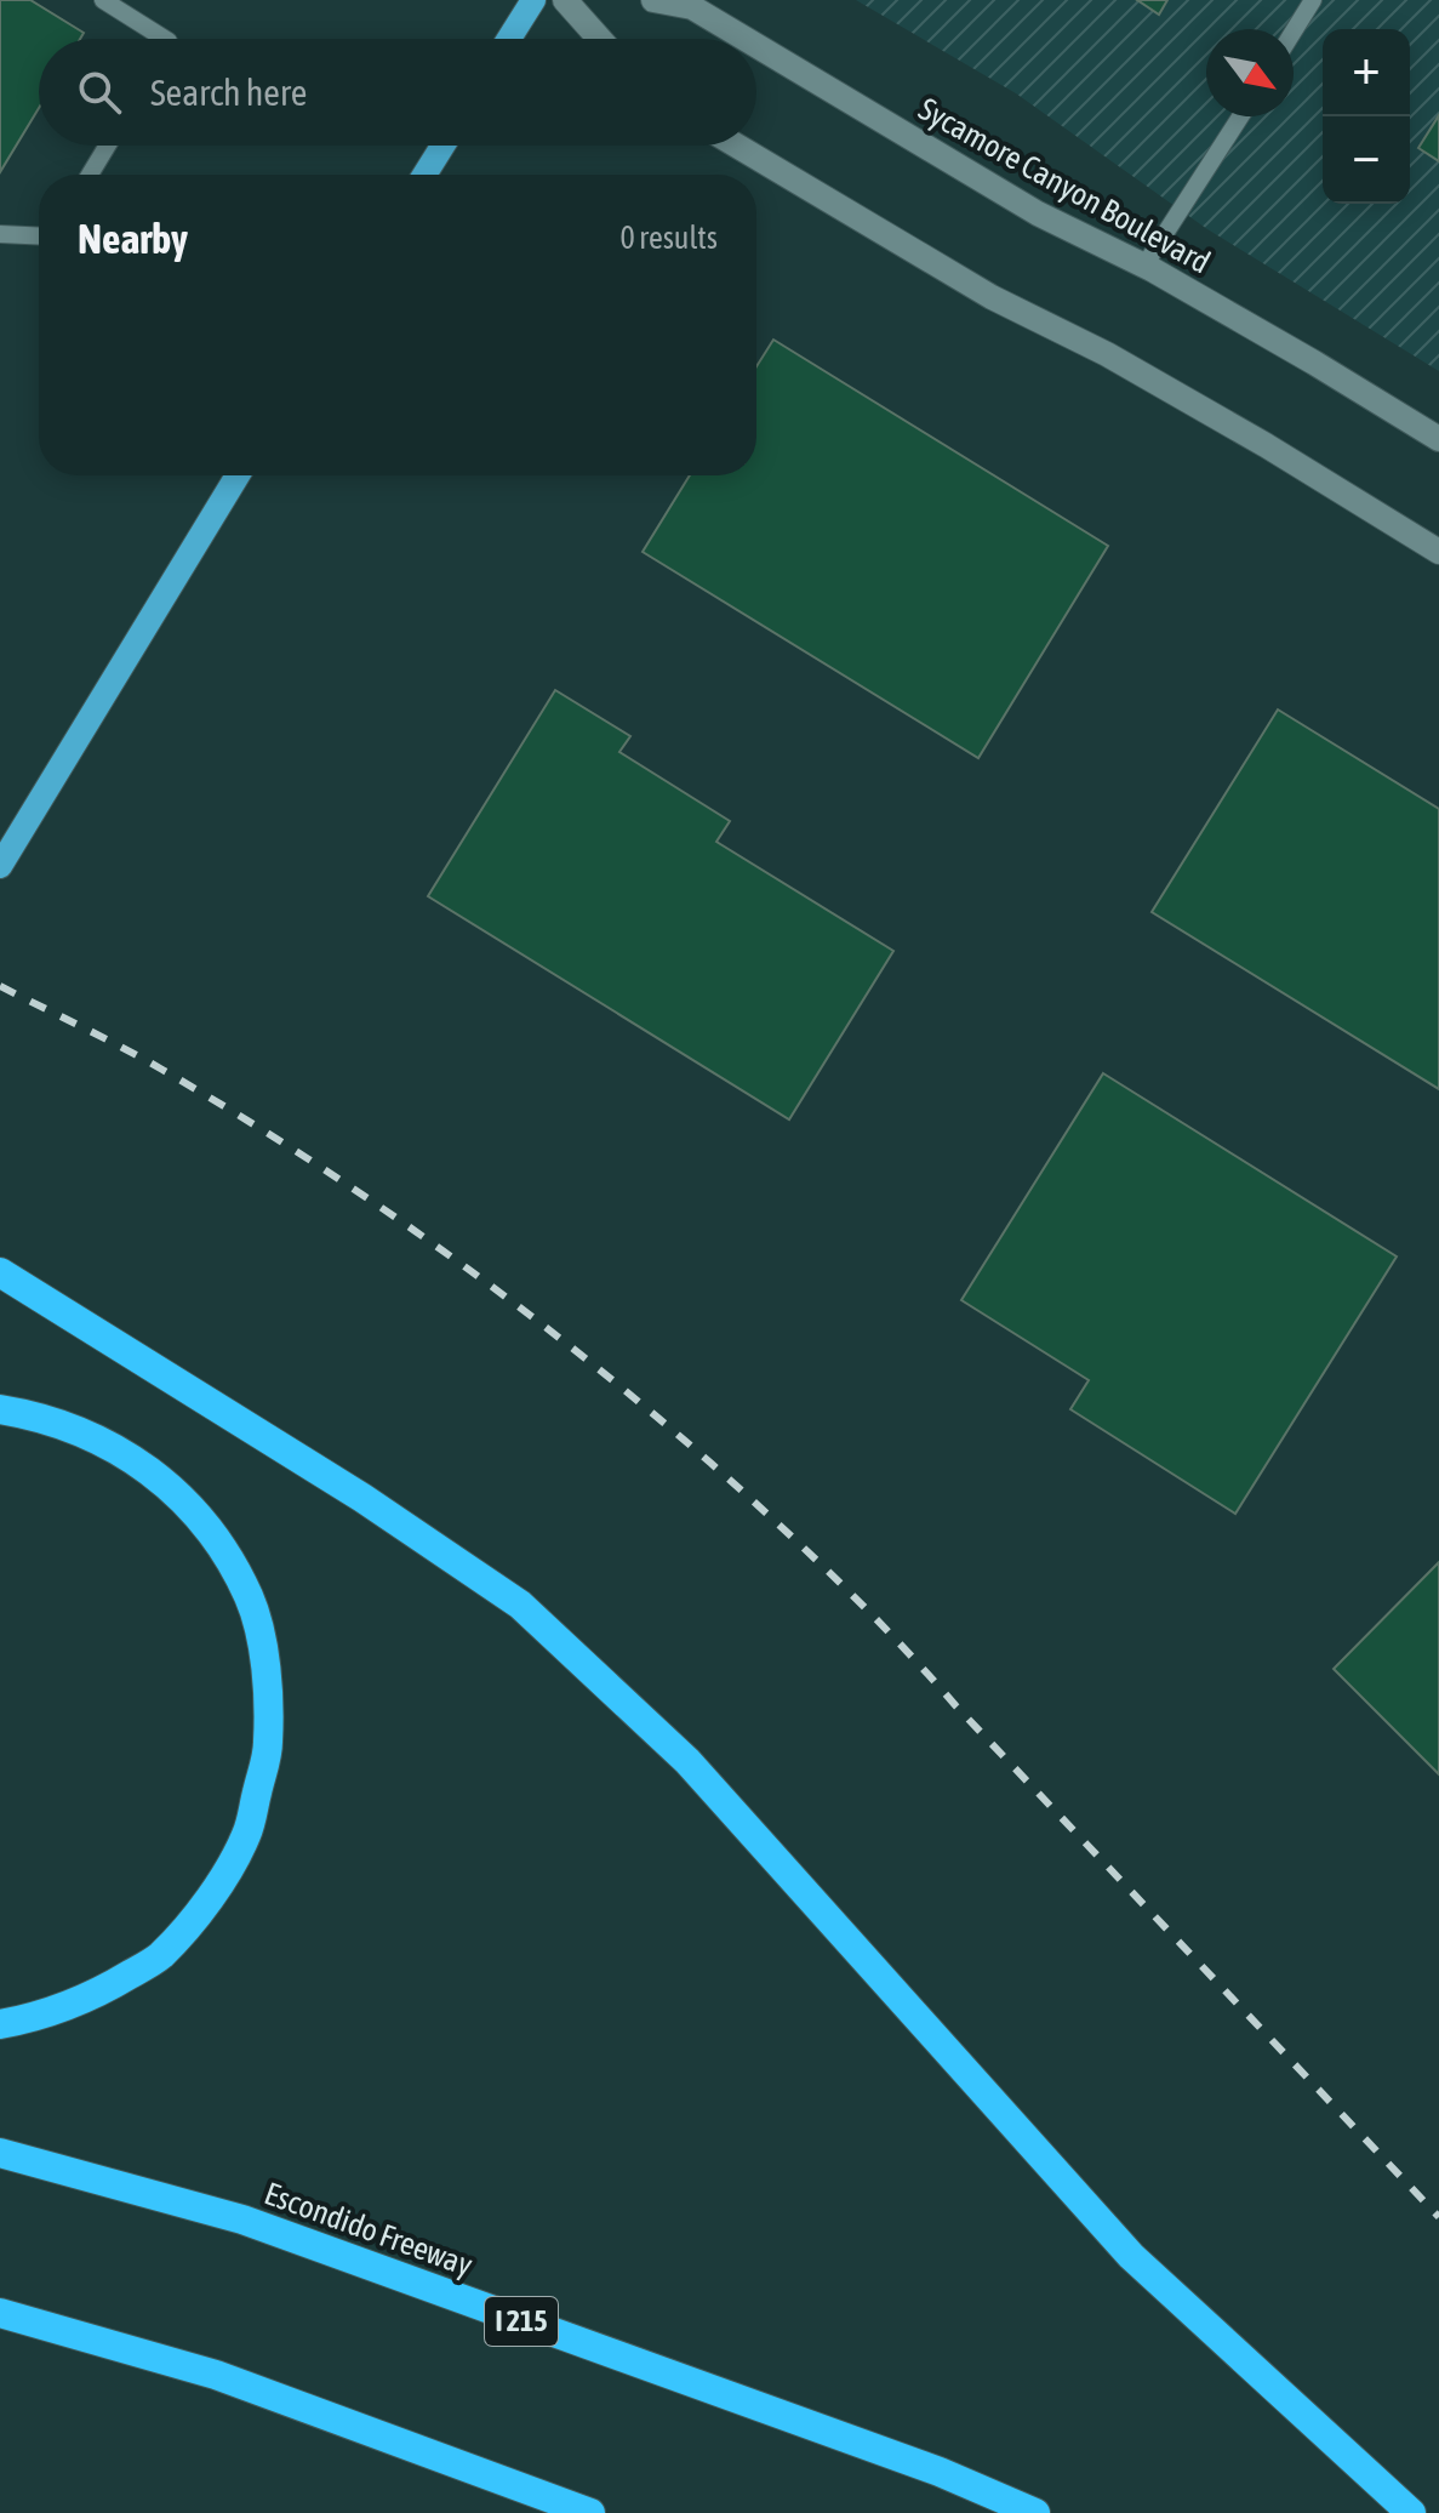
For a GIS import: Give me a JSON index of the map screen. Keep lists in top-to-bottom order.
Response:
{
  "streets": {
    "highway": ["Escondido Freeway", "I 215"],
    "main road": ["Sycamore Canyon Boulevard"]
  },
  "north": "bottom right",
  "page": {
    "map_buttons": ["+", "−"],
    "search": "Search here",
    "heading": ["Nearby", "0 results"]
  }
}
